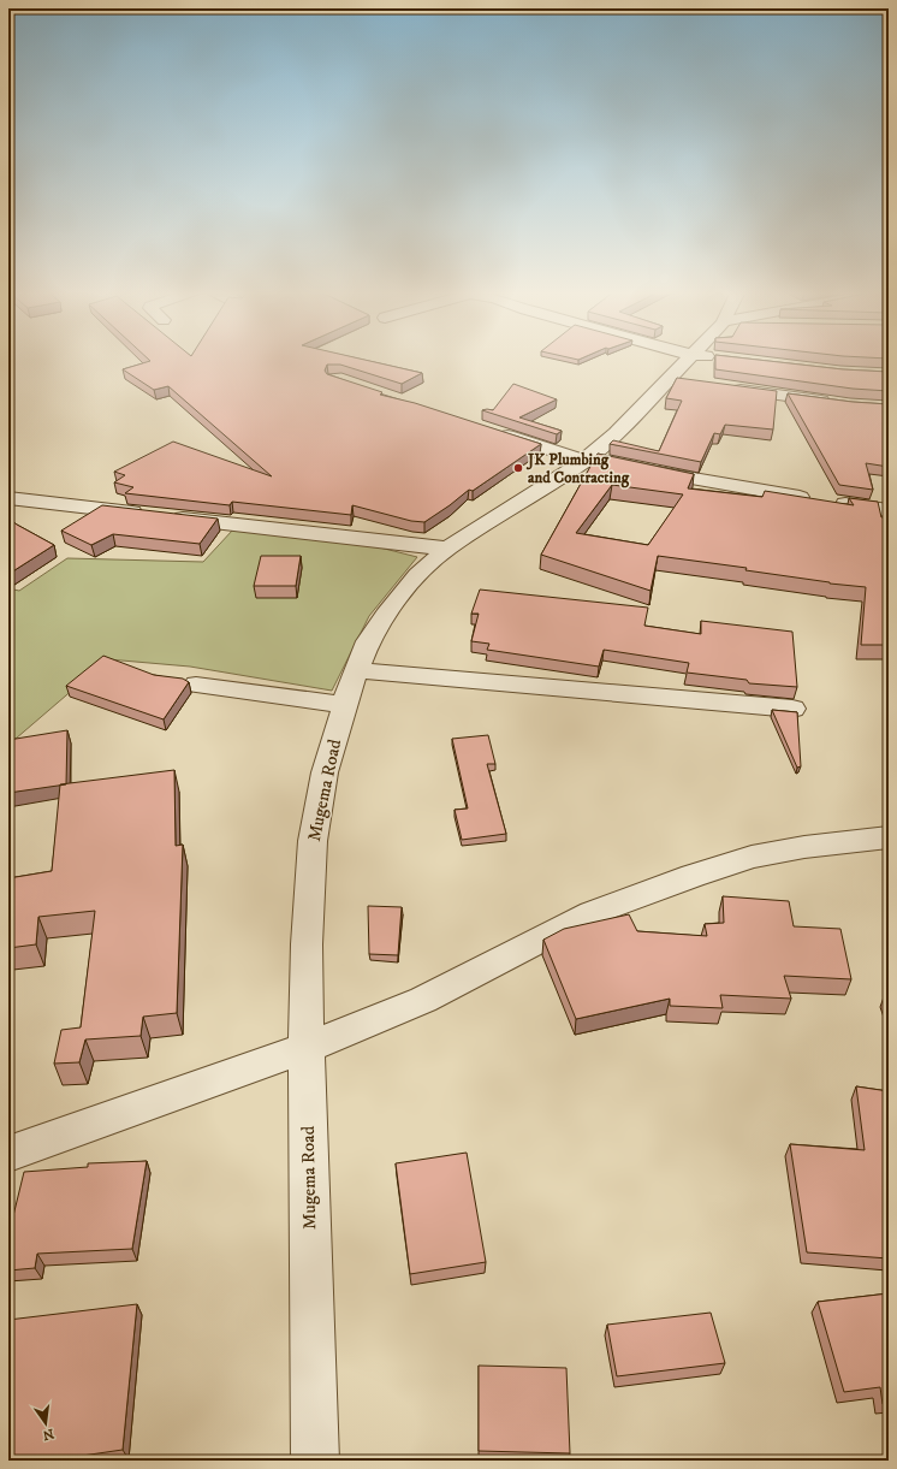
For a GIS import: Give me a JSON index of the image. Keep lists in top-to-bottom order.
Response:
{
  "streets": {
    "street": ["Mugema Road"]
  },
  "places": ["JK Plumbing and Contracting"],
  "north": "bottom"
}
